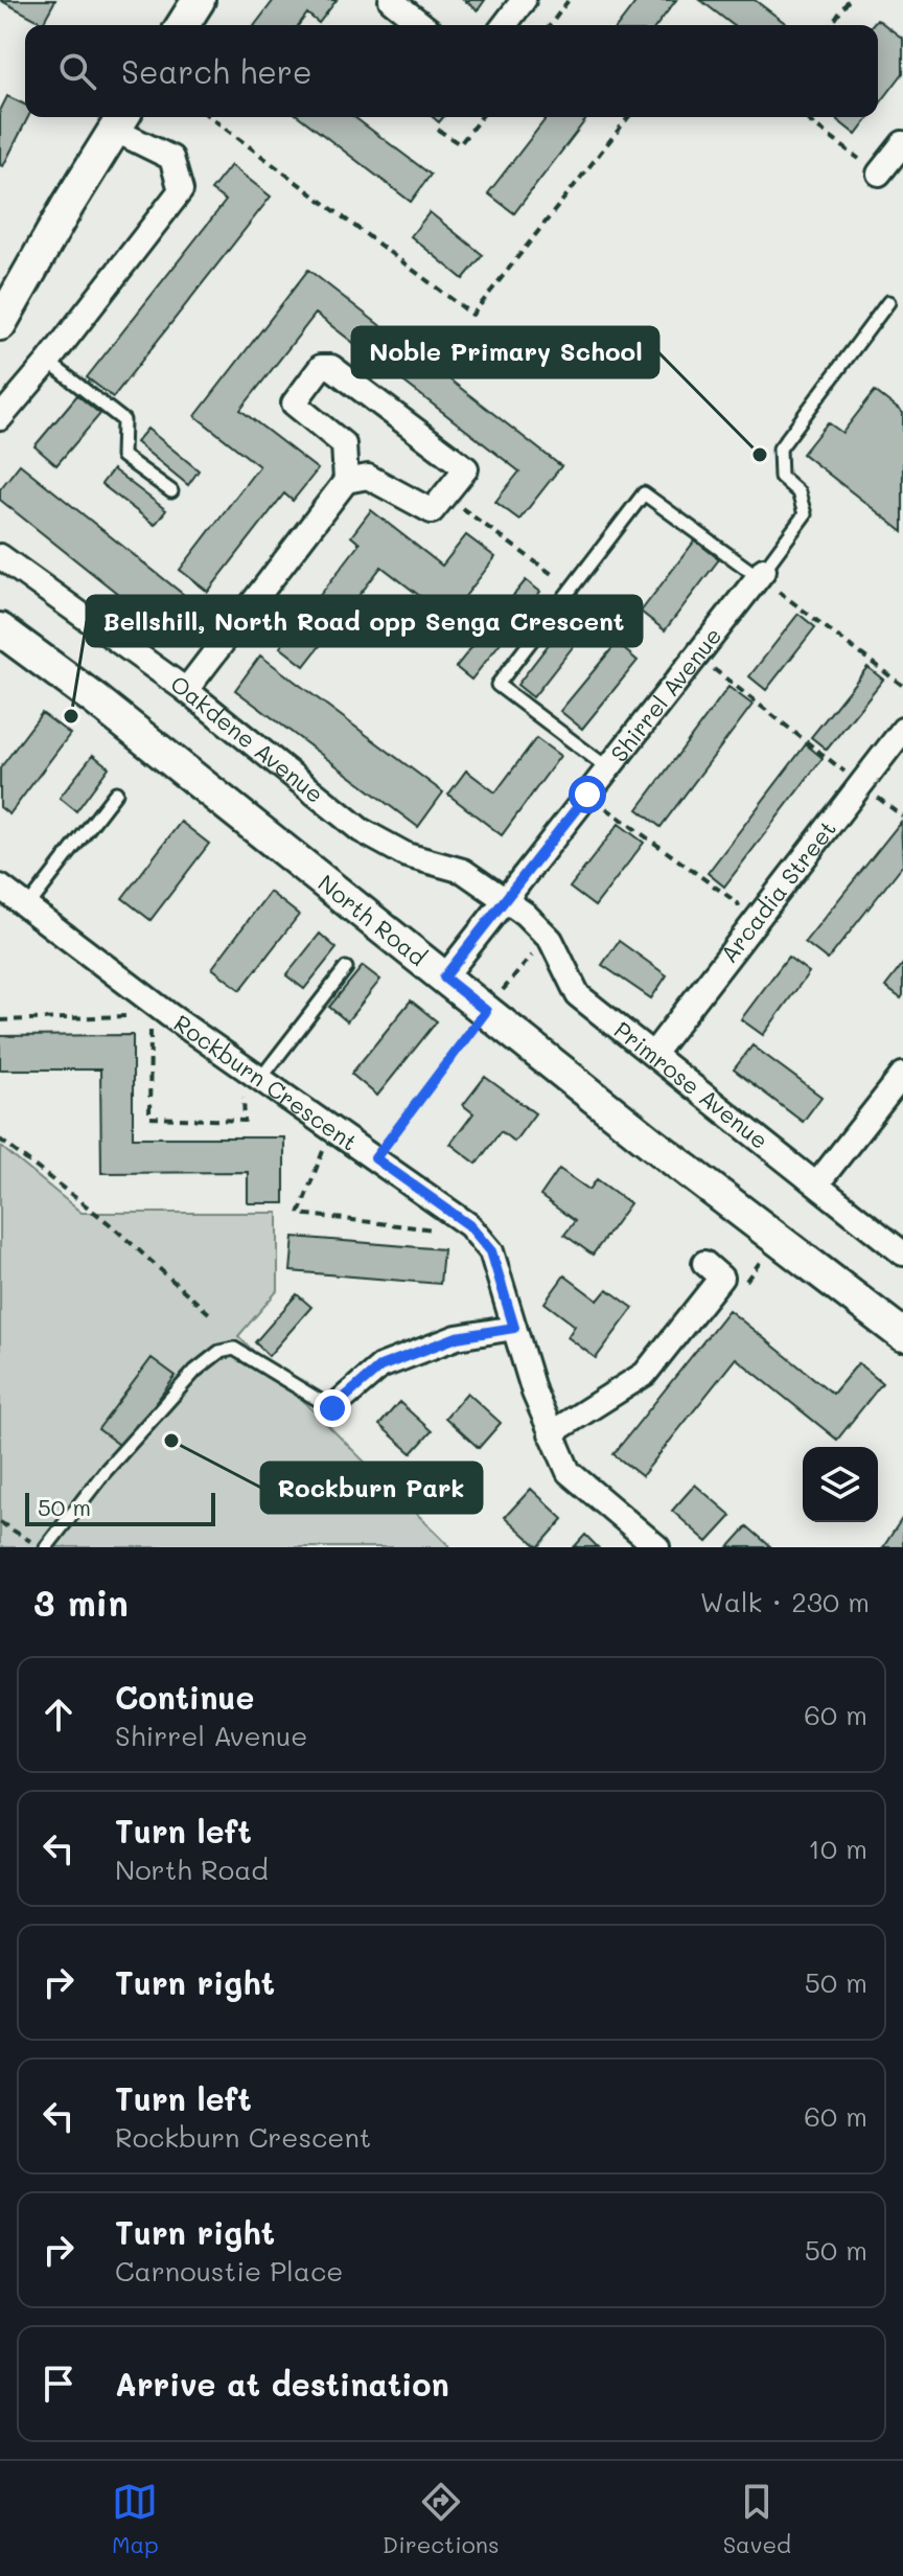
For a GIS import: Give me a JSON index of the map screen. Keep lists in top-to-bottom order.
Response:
{
  "streets": {
    "main road": ["North Road"],
    "street": [
      "Shirrel Avenue",
      "Oakdene Avenue",
      "Arcadia Street",
      "Rockburn Crescent",
      "Primrose Avenue"
    ]
  },
  "crossings": [
    ["Shirrel Avenue", "Oakdene Avenue"],
    ["Shirrel Avenue", "North Road"],
    ["Shirrel Avenue", "Primrose Avenue"],
    ["Oakdene Avenue", "Primrose Avenue"],
    ["Arcadia Street", "Primrose Avenue"]
  ],
  "places": ["Noble Primary School", "Bellshill, North Road opp Senga Crescent", "Rockburn Park"],
  "scale_bar": "50 m",
  "page": {
    "search": "Search here",
    "scale": "50 m",
    "heading": ["3 min", "Walk · 230 m"],
    "list": [
      ["Continue", "Shirrel Avenue", "60 m"],
      ["Turn left", "North Road", "10 m"],
      ["Turn right", "50 m"],
      ["Turn left", "Rockburn Crescent", "60 m"],
      ["Turn right", "Carnoustie Place", "50 m"],
      "Arrive at destination"
    ],
    "nav": ["Map", "Directions", "Saved"]
  }
}
